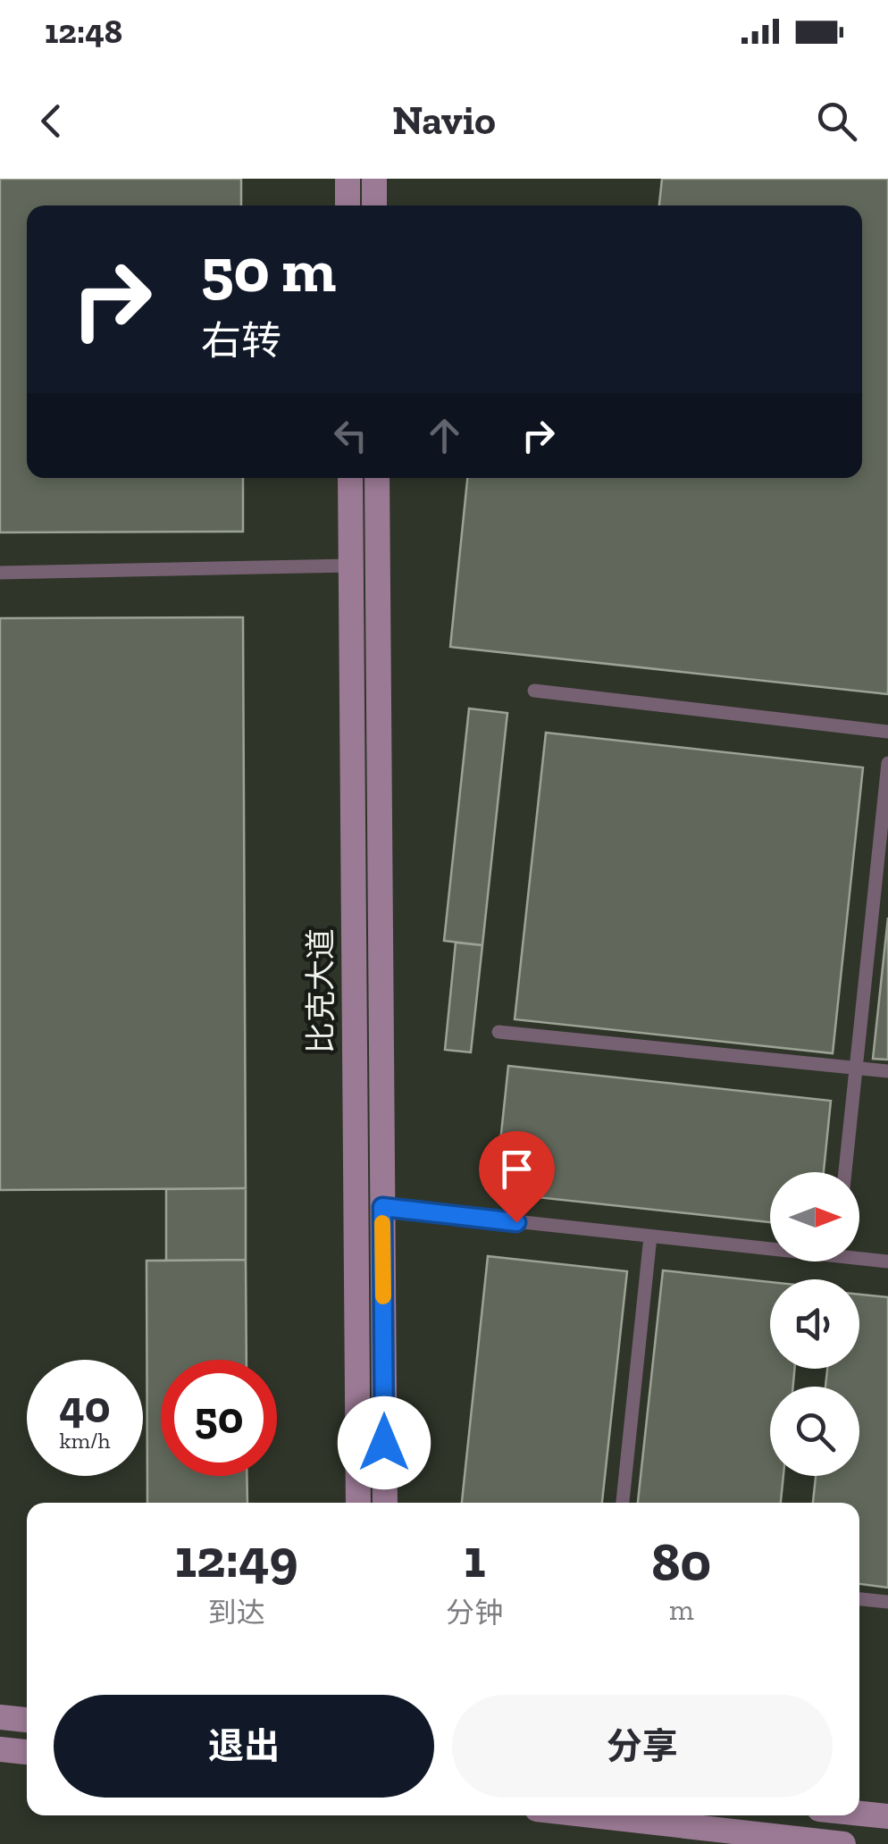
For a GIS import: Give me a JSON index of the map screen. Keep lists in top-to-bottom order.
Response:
{
  "streets": {
    "main road": ["比克大道"]
  },
  "north": "right",
  "page": {
    "status": "12:48",
    "header": "Navio",
    "turn": ["50 m", "右转"],
    "speed": "40 km/h",
    "limit": "50",
    "eta": [
      "12:49",
      "到达",
      "1",
      "分钟",
      "80",
      "m"
    ],
    "buttons": ["退出", "分享"]
  }
}
